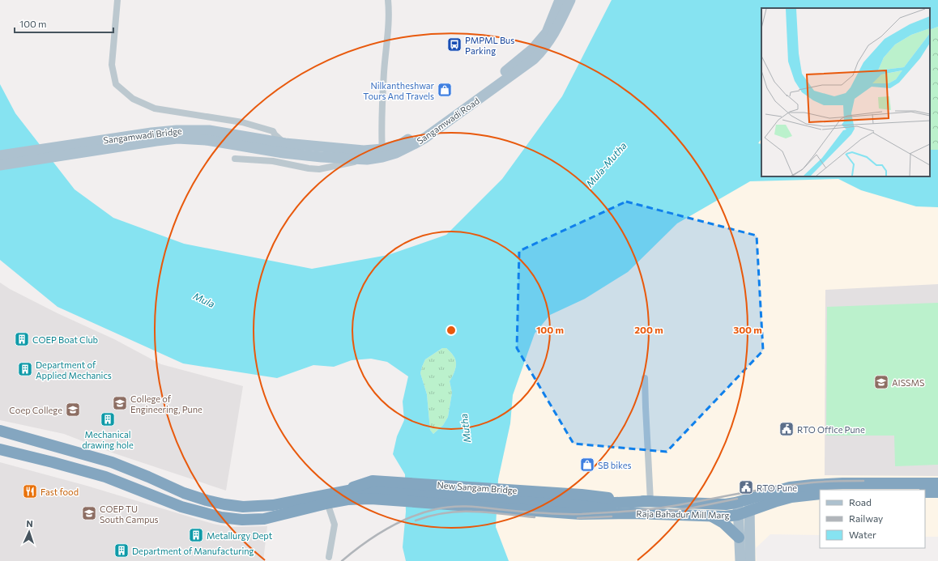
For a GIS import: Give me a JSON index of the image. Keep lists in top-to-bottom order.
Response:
{
  "streets": {
    "highway": ["New Sangam Bridge", "Raja Bahadur Mill Marg"],
    "main road": ["Sangamwadi Road", "Sangamwadi Bridge"]
  },
  "crossings": [
    ["Sangamwadi Road", "Sangamwadi Bridge"],
    ["New Sangam Bridge", "Raja Bahadur Mill Marg"]
  ],
  "water": ["Mula-Mutha", "Mula", "Mutha"],
  "places": {
    "bus stop": ["PMPML Bus Parking"],
    "shop": ["Nilkantheshwar Tours And Travels", "SB bikes"],
    "building": [
      "COEP Boat Club",
      "Department of Applied Mechanics",
      "Mechanical drawing hole",
      "Metallurgy Dept",
      "Department of Manufacturing"
    ],
    "school or university": [
      "AISSMS",
      "College of Engineering, Pune",
      "Coep College",
      "COEP TU South Campus"
    ],
    "public building": ["RTO Office Pune", "RTO Pune"],
    "restaurant": ["Fast food"]
  },
  "legend": ["Road", "Railway", "Water"],
  "scale_bar": "100 m",
  "north": "top",
  "rings": ["100 m", "200 m", "300 m"]
}
